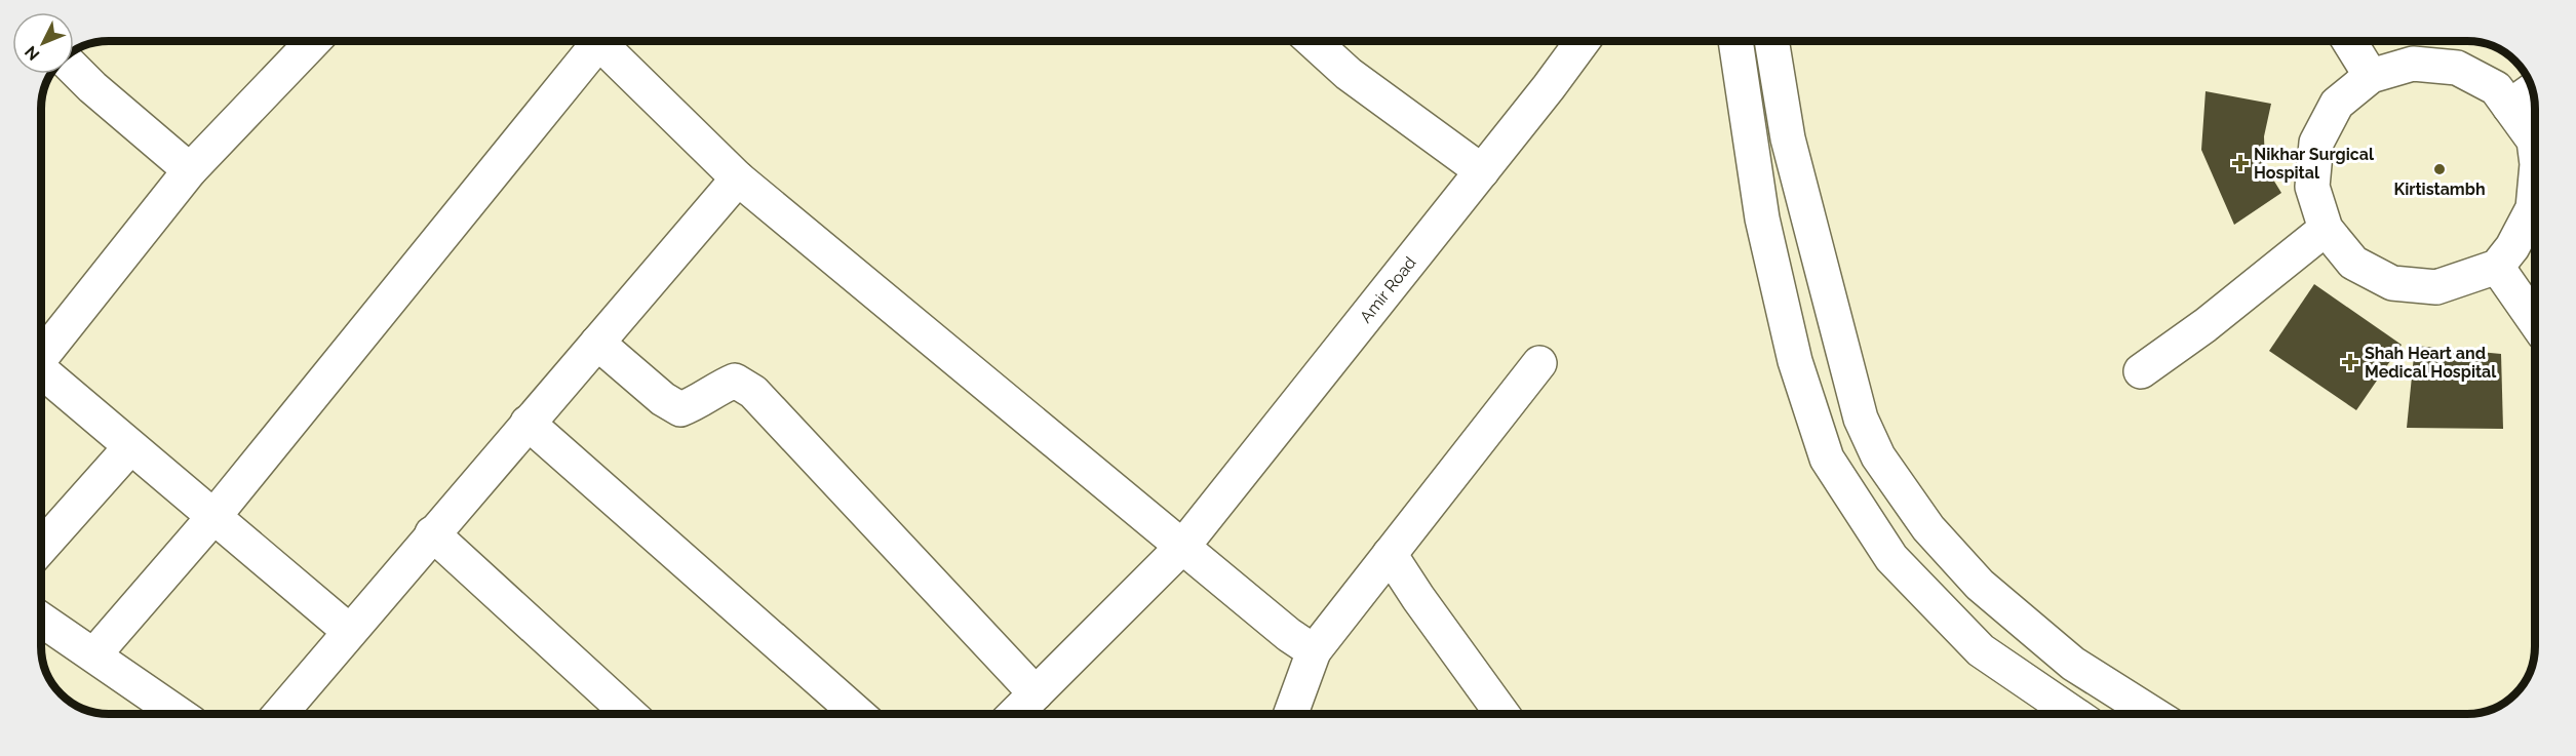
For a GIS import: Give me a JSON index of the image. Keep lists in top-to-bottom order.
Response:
{
  "streets": {
    "street": ["Amir Road"]
  },
  "places": {
    "health": ["Nikhar Surgical Hospital", "Shah Heart and Medical Hospital"],
    "other": ["Kirtistambh"]
  },
  "north": "bottom left"
}
